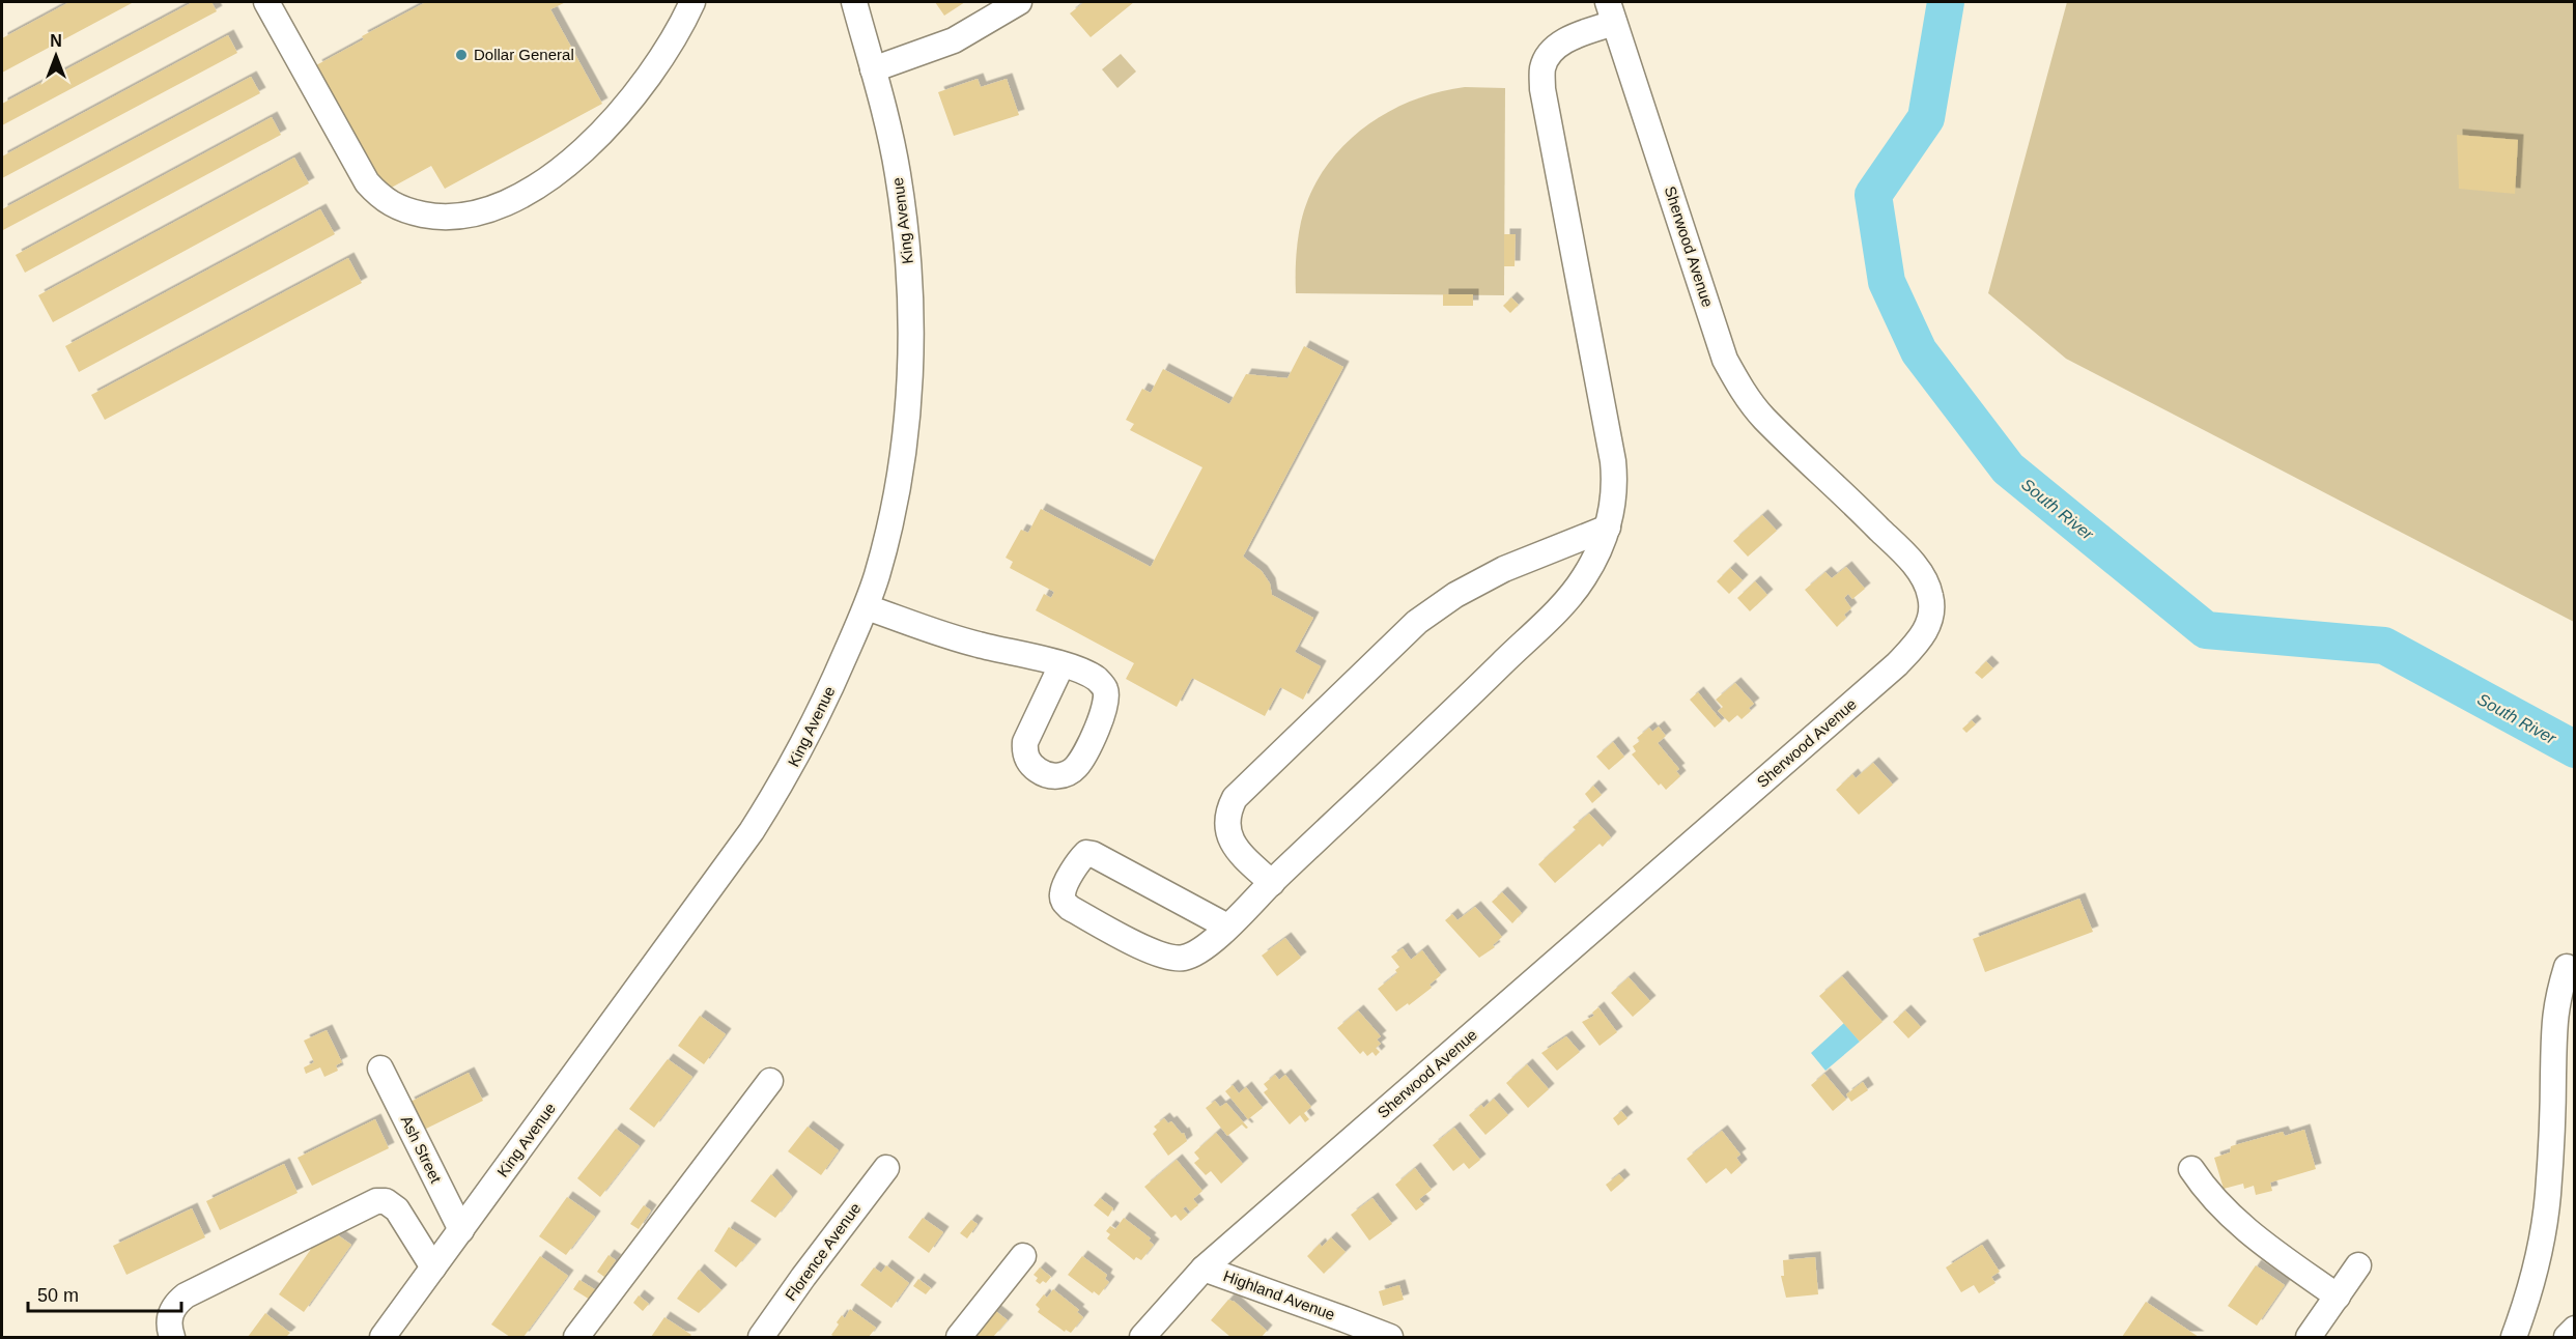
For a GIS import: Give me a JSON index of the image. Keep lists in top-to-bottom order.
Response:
{
  "streets": {
    "street": [
      "King Avenue",
      "Sherwood Avenue",
      "Ash Street",
      "Florence Avenue",
      "Highland Avenue"
    ]
  },
  "crossings": [
    ["King Avenue", "Ash Street"],
    ["Sherwood Avenue", "Highland Avenue"]
  ],
  "water": ["South River"],
  "places": ["Dollar General"],
  "scale_bar": "50 m",
  "north": "top"
}
